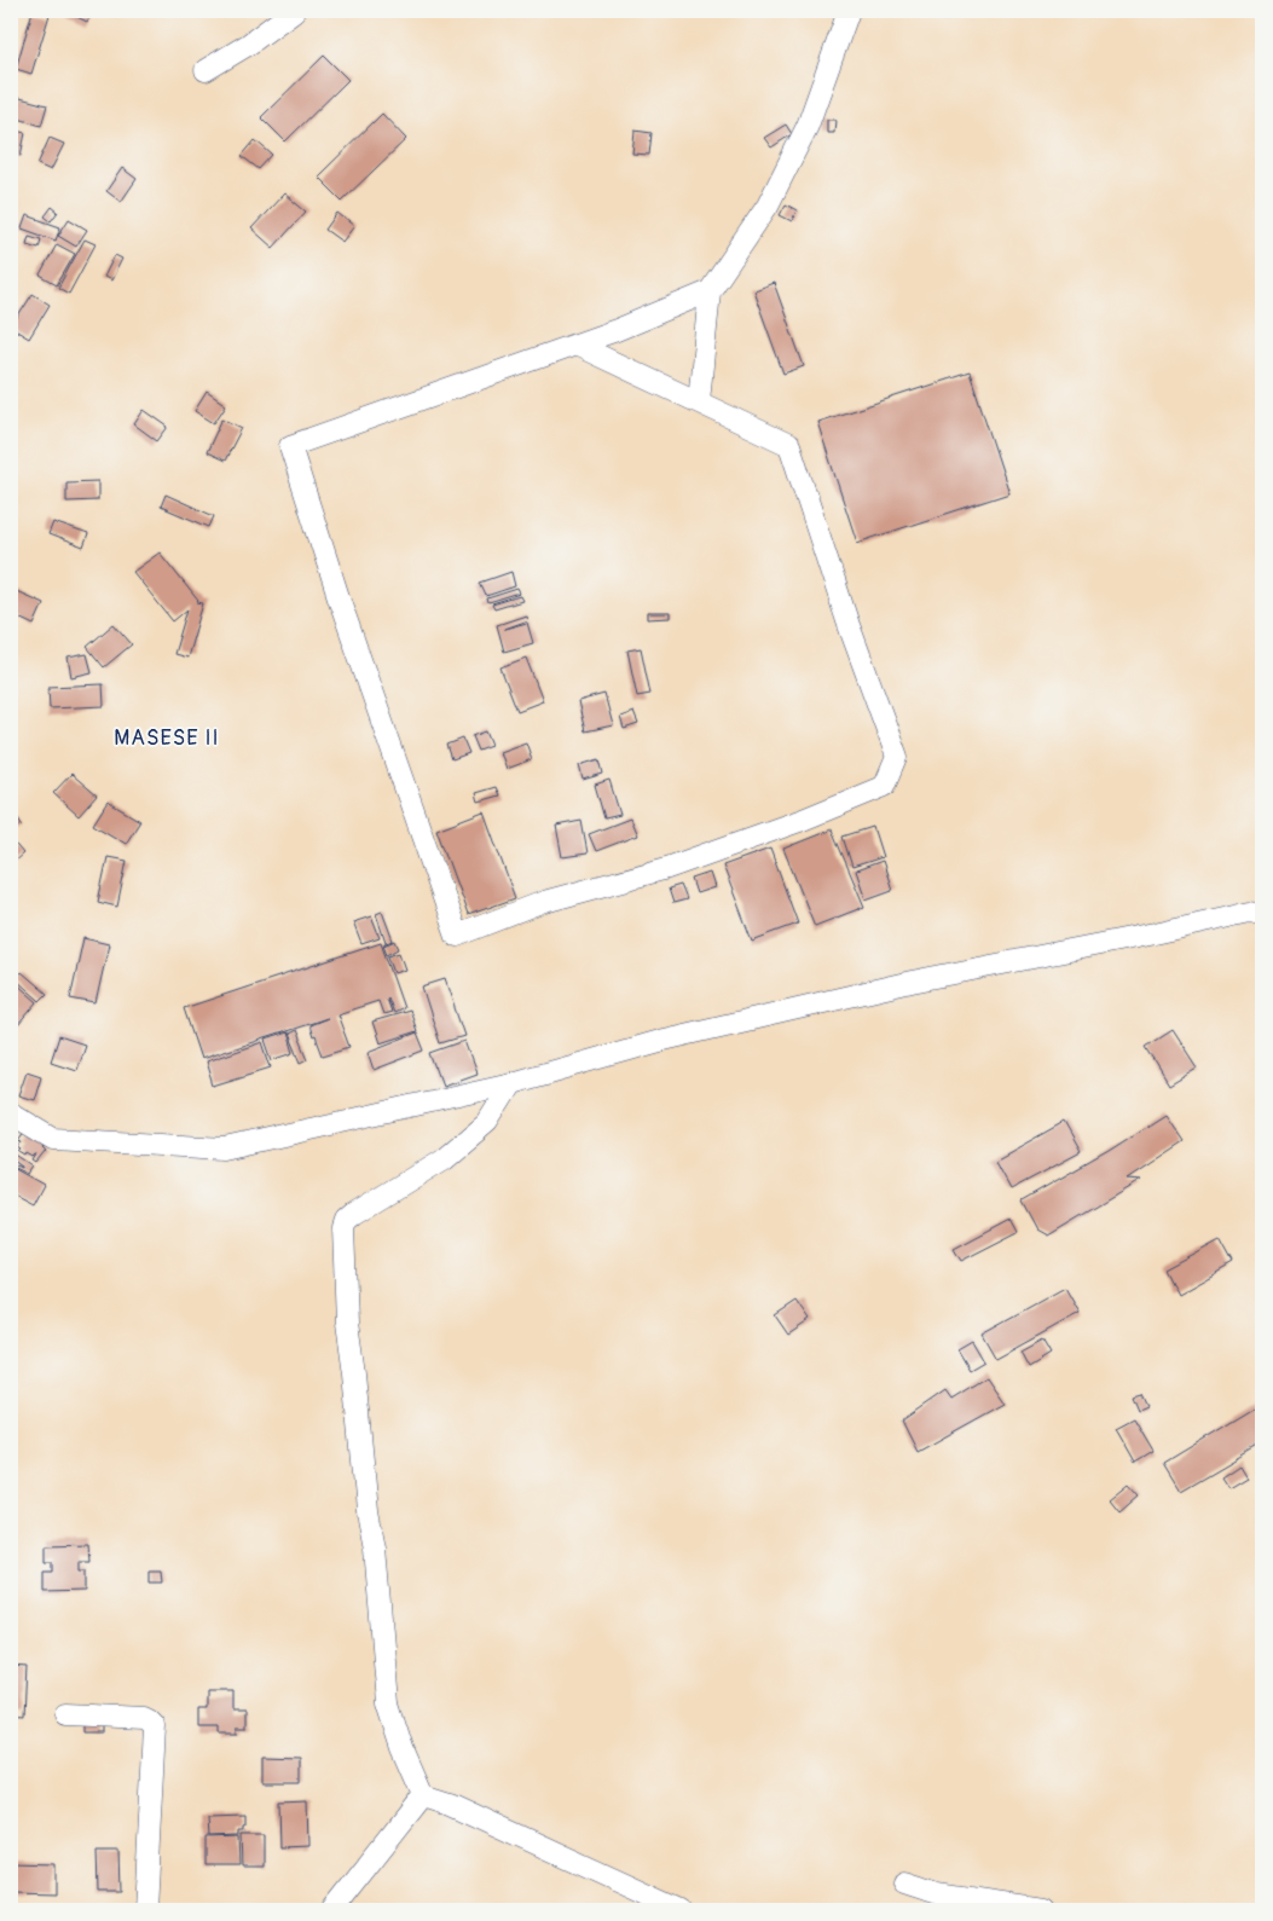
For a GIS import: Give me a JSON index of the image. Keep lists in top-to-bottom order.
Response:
{
  "districts": ["MASESE II"]
}
